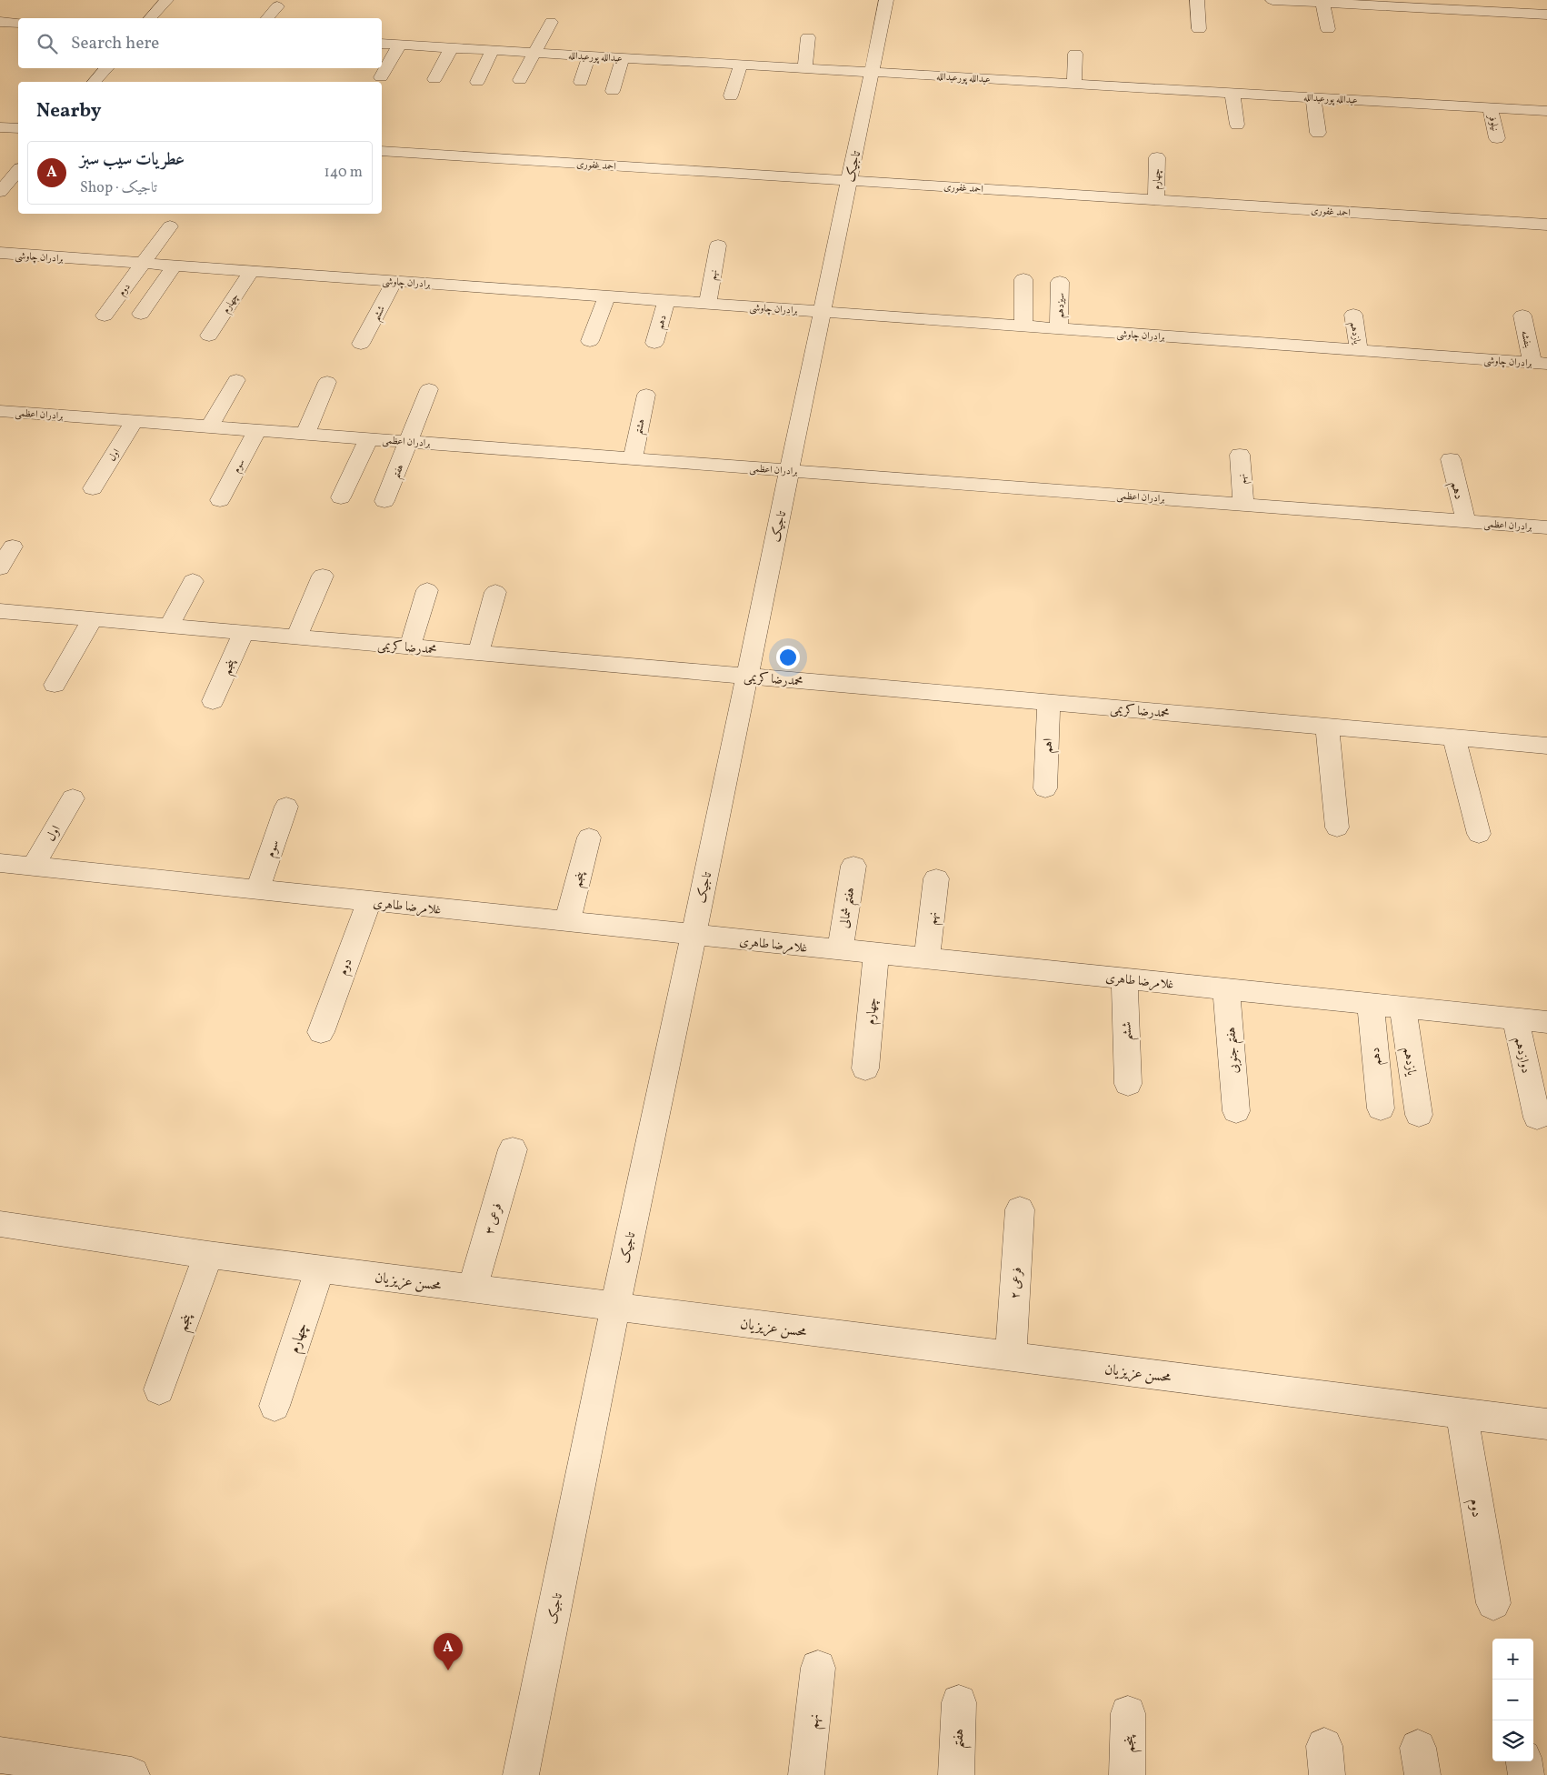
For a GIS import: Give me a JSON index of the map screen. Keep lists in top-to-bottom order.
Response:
{
  "streets": {
    "street": [
      "عبدالله پورعبدالله",
      "نیلوفر",
      "احمد غفوری",
      "تاجیک",
      "چهارم",
      "برادران چاوشی",
      "نهم",
      "دوم",
      "سیزدهم",
      "ششم",
      "دهم",
      "یازدهم",
      "بنفشه",
      "برادران اعظمی",
      "هشتم",
      "اول",
      "سوم",
      "هفتم",
      "محمدرضا کریمی",
      "پنجم",
      "اهم",
      "غلامرضا طاهری",
      "هفتم شمالی",
      "هفتم جنوبی",
      "دوازدهم",
      "فرعی ۳",
      "محسن عزیزیان",
      "فرعی ۲"
    ]
  },
  "crossings": [
    ["عبدالله پورعبدالله", "نیلوفر"],
    ["عبدالله پورعبدالله", "تاجیک"],
    ["احمد غفوری", "تاجیک"],
    ["احمد غفوری", "چهارم"],
    ["تاجیک", "برادران چاوشی"],
    ["تاجیک", "برادران اعظمی"],
    ["تاجیک", "محمدرضا کریمی"],
    ["تاجیک", "غلامرضا طاهری"],
    ["تاجیک", "محسن عزیزیان"],
    ["چهارم", "برادران چاوشی"],
    ["چهارم", "غلامرضا طاهری"],
    ["چهارم", "محسن عزیزیان"],
    ["برادران چاوشی", "نهم"],
    ["برادران چاوشی", "دوم"],
    ["برادران چاوشی", "سیزدهم"],
    ["برادران چاوشی", "ششم"],
    ["برادران چاوشی", "دهم"],
    ["برادران چاوشی", "یازدهم"],
    ["برادران چاوشی", "بنفشه"],
    ["نهم", "برادران اعظمی"],
    ["نهم", "غلامرضا طاهری"],
    ["دوم", "غلامرضا طاهری"],
    ["دوم", "محسن عزیزیان"],
    ["ششم", "غلامرضا طاهری"],
    ["دهم", "برادران اعظمی"],
    ["دهم", "غلامرضا طاهری"],
    ["یازدهم", "غلامرضا طاهری"],
    ["برادران اعظمی", "هشتم"],
    ["برادران اعظمی", "اول"],
    ["برادران اعظمی", "سوم"],
    ["برادران اعظمی", "هفتم"],
    ["اول", "غلامرضا طاهری"],
    ["سوم", "غلامرضا طاهری"],
    ["محمدرضا کریمی", "پنجم"],
    ["محمدرضا کریمی", "اهم"],
    ["پنجم", "غلامرضا طاهری"],
    ["پنجم", "محسن عزیزیان"],
    ["غلامرضا طاهری", "هفتم شمالی"],
    ["غلامرضا طاهری", "هفتم جنوبی"],
    ["غلامرضا طاهری", "دوازدهم"],
    ["فرعی ۳", "محسن عزیزیان"],
    ["محسن عزیزیان", "فرعی ۲"]
  ],
  "page": {
    "search": "Search here",
    "heading": "Nearby",
    "list": [
      {
        "mark": "A",
        "name": "عطریات سیب سبز",
        "note": "Shop · تاجیک",
        "value": "140 m"
      }
    ],
    "pins": "A",
    "map_buttons": ["+", "−"]
  }
}
